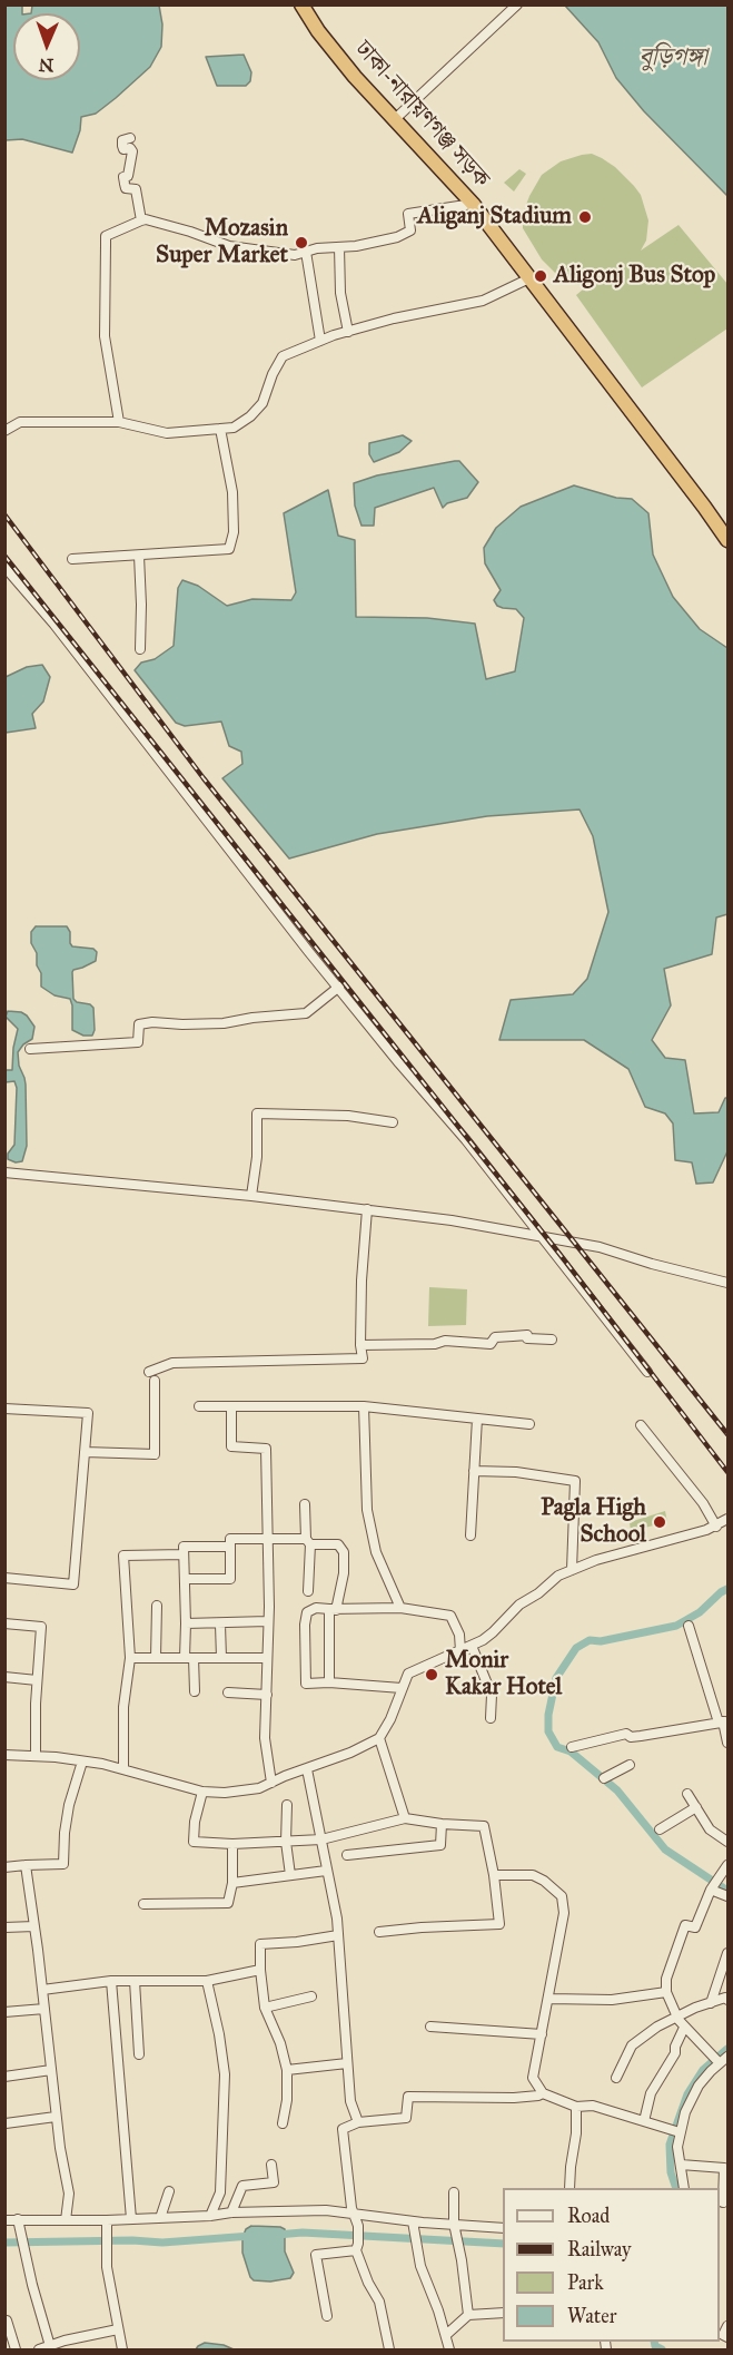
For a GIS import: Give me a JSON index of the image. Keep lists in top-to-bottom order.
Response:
{
  "streets": {
    "highway": ["ঢাকা-নারায়ণগঞ্জ সড়ক"]
  },
  "water": ["বুড়িগঙ্গা"],
  "places": [
    "Aliganj Stadium",
    "Mozasin Super Market",
    "Aligonj Bus Stop",
    "Pagla High School",
    "Monir Kakar Hotel"
  ],
  "legend": [
    "Road",
    "Railway",
    "Park",
    "Water"
  ],
  "north": "bottom"
}
